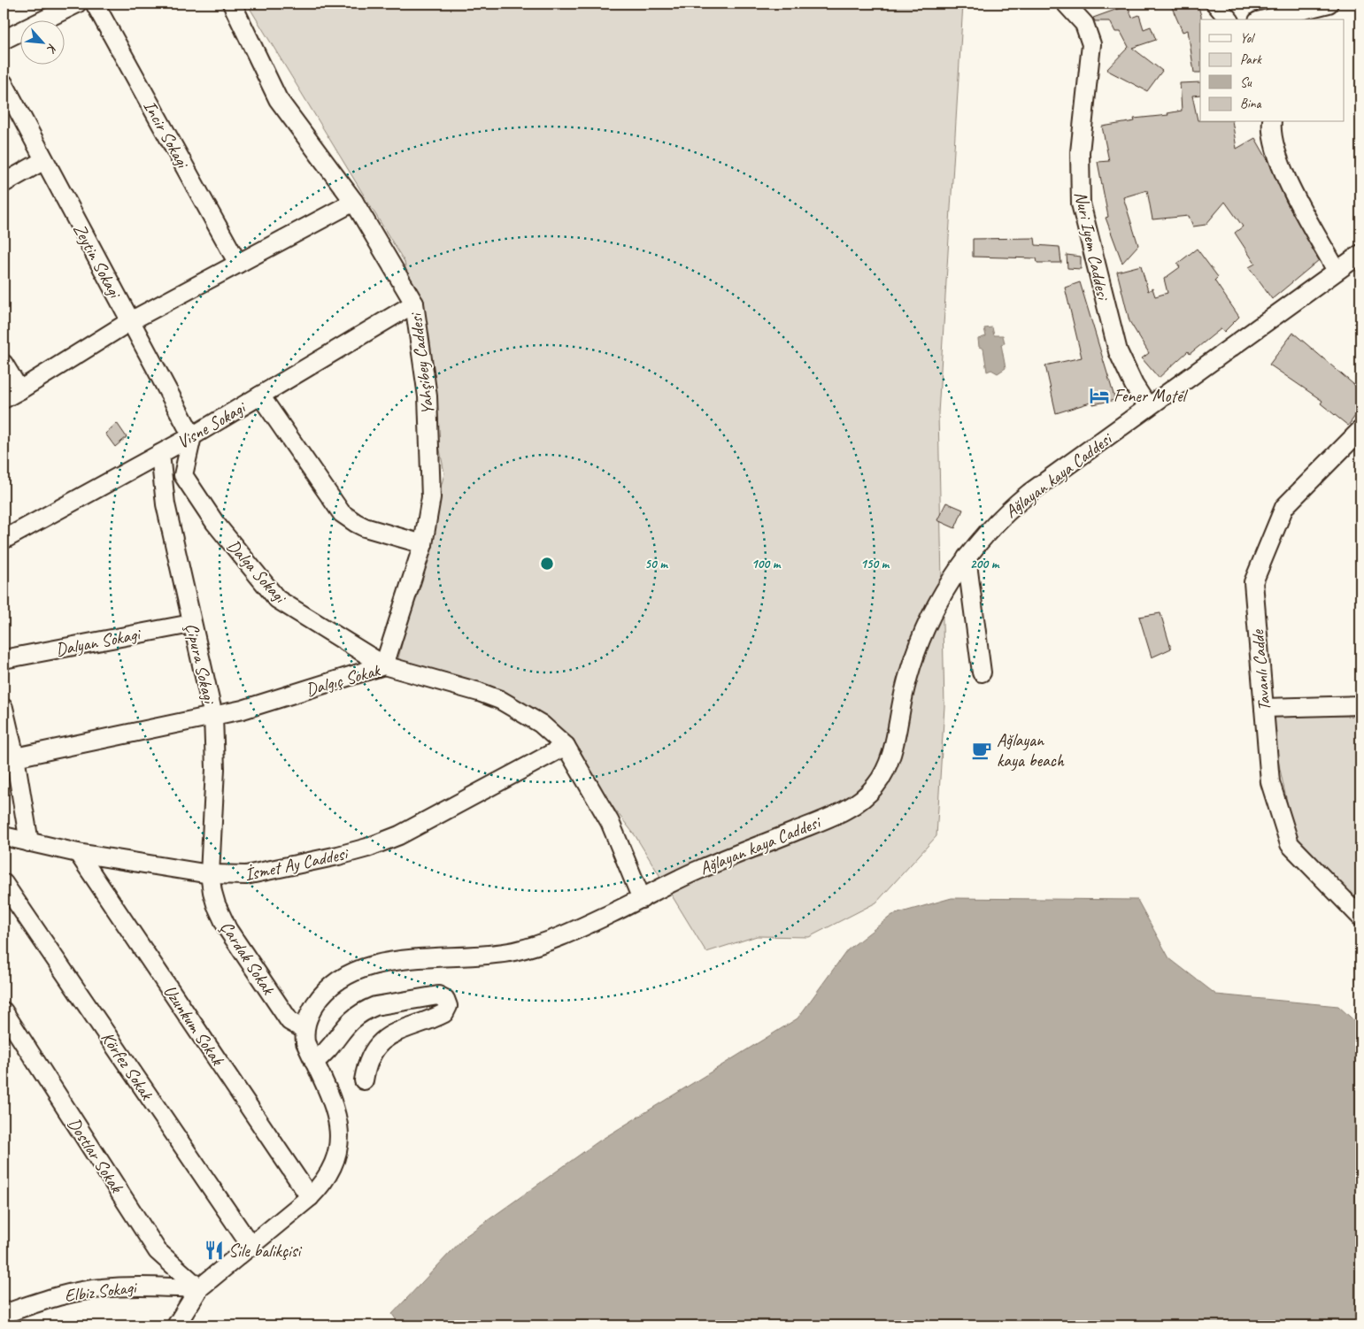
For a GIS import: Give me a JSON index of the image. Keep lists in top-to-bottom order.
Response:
{
  "streets": {
    "street": [
      "Incir Sokagi",
      "Nuri Iyem Caddesi",
      "Zeytin Sokagi",
      "Yahşibey Caddesi",
      "Visne Sokagi",
      "Ağlayan kaya Caddesi",
      "Dalga Sokagi",
      "Dalyan Sokagi",
      "Çipura Sokagi",
      "Tavanlı Cadde",
      "Dalgıç Sokak",
      "İsmet Ay Caddesi",
      "Çardak Sokak",
      "Uzunkum Sokak",
      "Körfez Sokak",
      "Dostlar Sokak",
      "Elbiz Sokagi"
    ]
  },
  "crossings": [
    ["Nuri Iyem Caddesi", "Ağlayan kaya Caddesi"],
    ["Zeytin Sokagi", "Visne Sokagi"],
    ["Zeytin Sokagi", "Dalga Sokagi"],
    ["Yahşibey Caddesi", "Visne Sokagi"],
    ["Yahşibey Caddesi", "Dalga Sokagi"],
    ["Yahşibey Caddesi", "Dalgıç Sokak"],
    ["Visne Sokagi", "Dalga Sokagi"],
    ["Visne Sokagi", "Çipura Sokagi"],
    ["Ağlayan kaya Caddesi", "Dalgıç Sokak"],
    ["Ağlayan kaya Caddesi", "Çardak Sokak"],
    ["Dalga Sokagi", "Dalgıç Sokak"],
    ["Dalyan Sokagi", "Çipura Sokagi"],
    ["Çipura Sokagi", "Dalgıç Sokak"],
    ["Çipura Sokagi", "İsmet Ay Caddesi"],
    ["Çipura Sokagi", "Çardak Sokak"],
    ["Dalgıç Sokak", "İsmet Ay Caddesi"],
    ["İsmet Ay Caddesi", "Çardak Sokak"],
    ["İsmet Ay Caddesi", "Uzunkum Sokak"],
    ["Dostlar Sokak", "Elbiz Sokagi"]
  ],
  "places": {
    "hotel": ["Fener Motel"],
    "cafe": ["Ağlayan kaya beach"],
    "restaurant": ["Sile balikçisi"]
  },
  "legend": [
    "Yol",
    "Park",
    "Su",
    "Bina"
  ],
  "north": "bottom right",
  "rings": [
    "50 m",
    "100 m",
    "150 m",
    "200 m"
  ]
}
